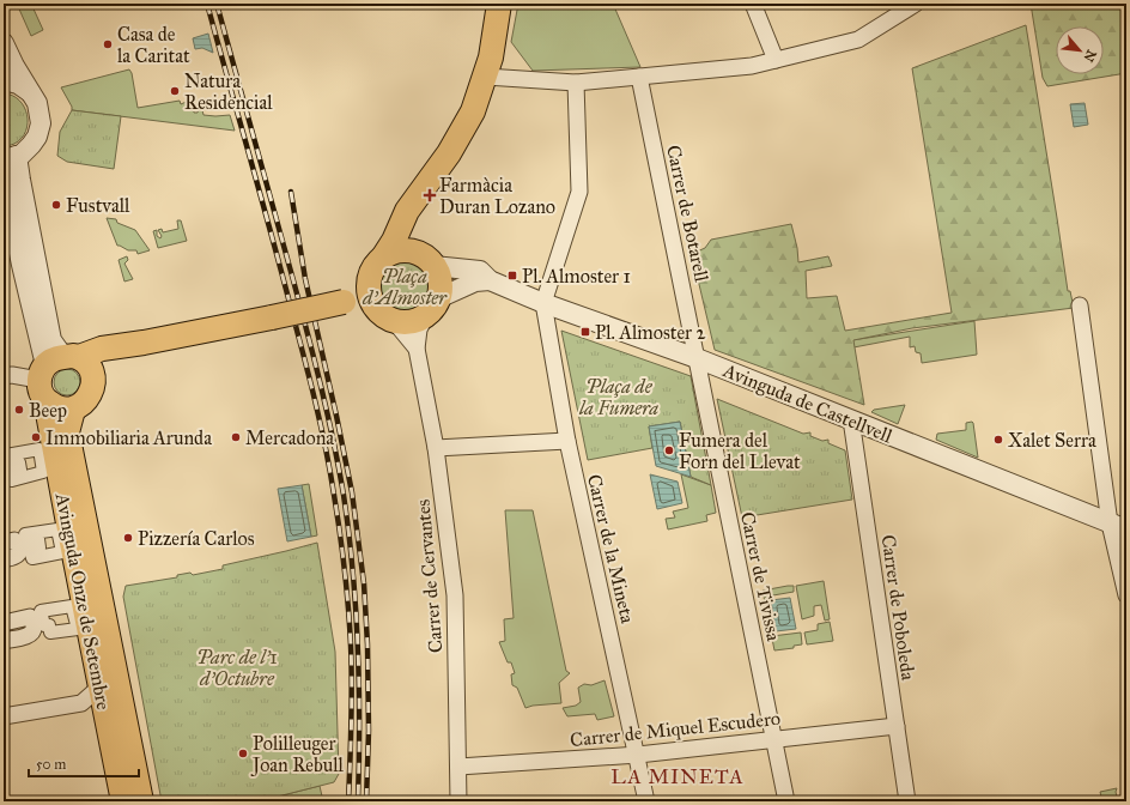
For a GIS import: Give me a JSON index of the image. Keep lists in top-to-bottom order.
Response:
{
  "streets": {
    "main road": ["Avinguda Onze de Setembre"],
    "street": [
      "Carrer de Botarell",
      "Avinguda de Castellvell",
      "Carrer de la Mineta",
      "Carrer de Cervantes",
      "Carrer de Tivissa",
      "Carrer de Poboleda",
      "Carrer de Miquel Escudero"
    ]
  },
  "crossings": [
    ["Carrer de Botarell", "Avinguda de Castellvell"],
    ["Carrer de Botarell", "Carrer de Tivissa"],
    ["Avinguda de Castellvell", "Carrer de la Mineta"],
    ["Avinguda de Castellvell", "Carrer de Cervantes"],
    ["Avinguda de Castellvell", "Carrer de Tivissa"],
    ["Avinguda de Castellvell", "Carrer de Poboleda"],
    ["Carrer de la Mineta", "Carrer de Miquel Escudero"],
    ["Carrer de Cervantes", "Carrer de Miquel Escudero"],
    ["Carrer de Tivissa", "Carrer de Miquel Escudero"],
    ["Carrer de Poboleda", "Carrer de Miquel Escudero"]
  ],
  "districts": ["LA MINETA"],
  "parks": ["Plaça d'Almoster", "Plaça de la Fumera", "Parc de l'1 d'Octubre"],
  "places": {
    "other": [
      "Casa de la Caritat",
      "Natura Residencial",
      "Fustvall",
      "Beep",
      "Immobiliaria Arunda",
      "Mercadona",
      "Xalet Serra",
      "Fumera del Forn del Llevat",
      "Pizzería Carlos",
      "Polilleuger Joan Rebull"
    ],
    "health": ["Farmàcia Duran Lozano"],
    "transit": ["Pl. Almoster 1", "Pl. Almoster 2"]
  },
  "scale_bar": "50 m",
  "north": "bottom right"
}
